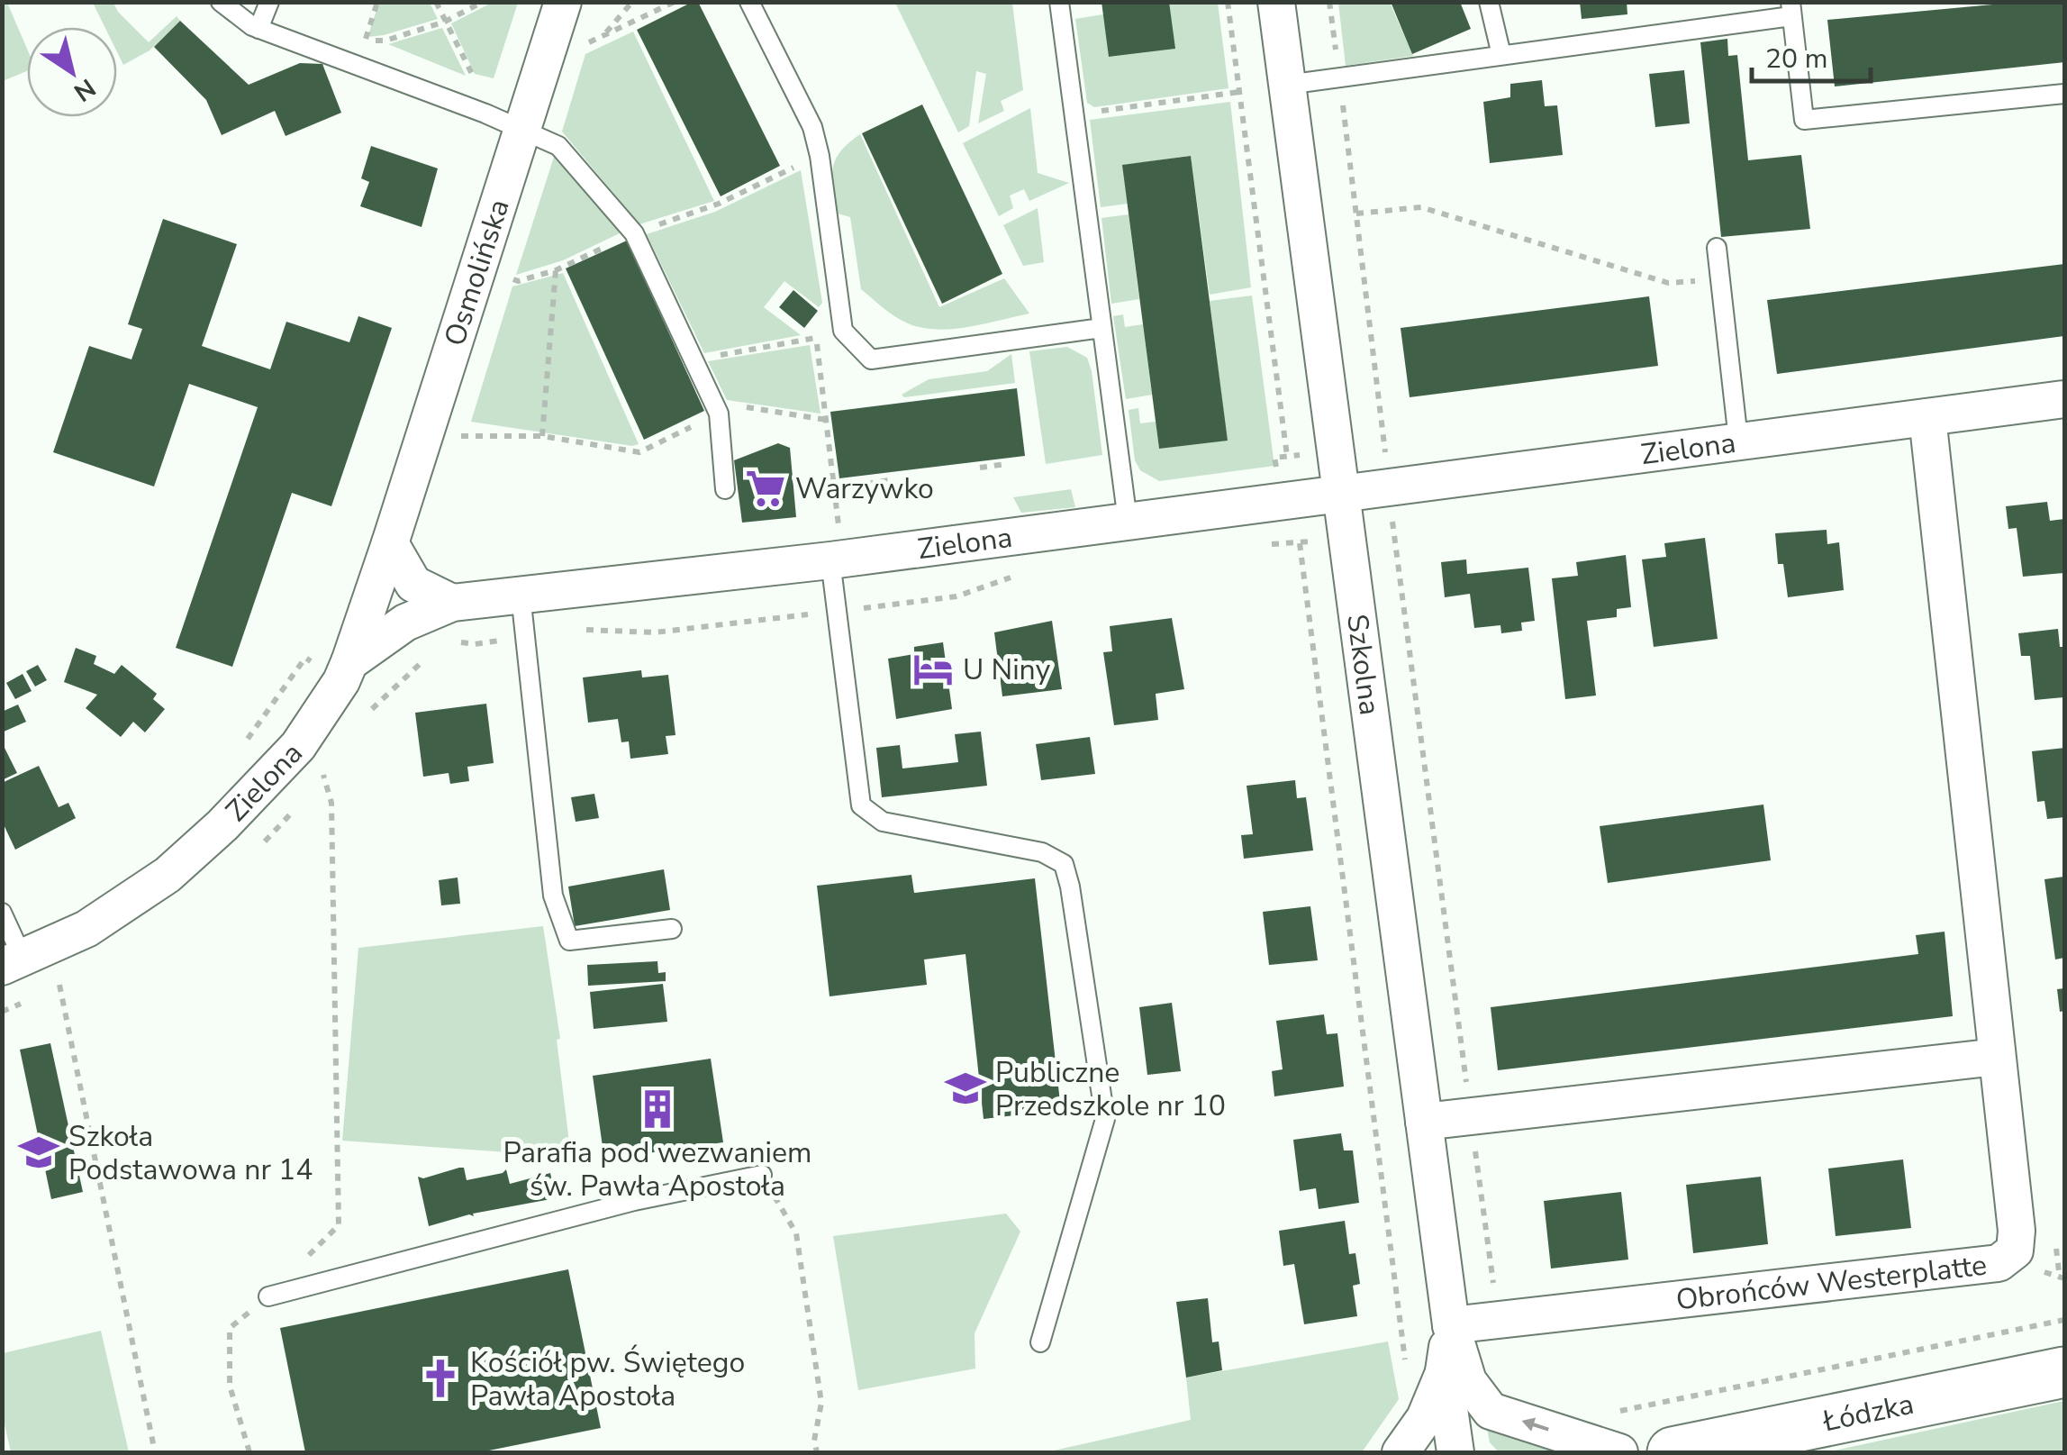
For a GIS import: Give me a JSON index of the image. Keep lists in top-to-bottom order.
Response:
{
  "streets": {
    "main road": ["Łódzka"],
    "street": [
      "Osmolińska",
      "Zielona",
      "Szkolna",
      "Obrońców Westerplatte"
    ]
  },
  "crossings": [
    ["Osmolińska", "Zielona"],
    ["Zielona", "Szkolna"],
    ["Zielona", "Obrońców Westerplatte"],
    ["Szkolna", "Obrońców Westerplatte"]
  ],
  "places": {
    "supermarket": ["Warzywko"],
    "hotel": ["U Niny"],
    "school or university": ["Publiczne Przedszkole nr 10", "Szkoła Podstawowa nr 14"],
    "building": ["Parafia pod wezwaniem św. Pawła Apostoła"],
    "church": ["Kościół pw. Świętego Pawła Apostoła"]
  },
  "scale_bar": "20 m",
  "north": "bottom right"
}
